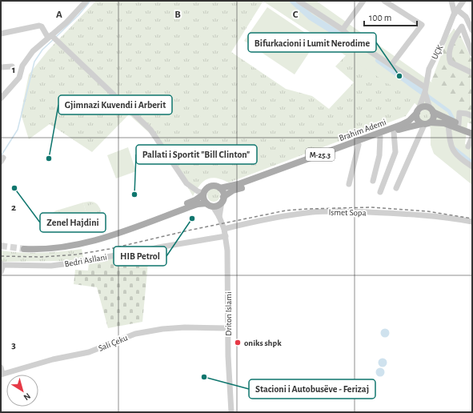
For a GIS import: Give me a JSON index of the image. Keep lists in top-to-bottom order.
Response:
{
  "streets": {
    "main road": ["Brahim Ademi", "M-25.3"],
    "street": [
      "UÇK",
      "Ismet Sopa",
      "Bedri Asllani",
      "Driton Islami",
      "Sali Çeku"
    ]
  },
  "crossings": [
    ["UÇK", "Brahim Ademi"],
    ["Brahim Ademi", "Driton Islami"],
    ["Ismet Sopa", "Driton Islami"],
    ["Bedri Asllani", "Driton Islami"],
    ["Driton Islami", "Sali Çeku"]
  ],
  "places": [
    "Bifurkacioni i Lumit Nerodime",
    "Gjimnazi Kuvendi i Arberit",
    "Zenel Hajdini",
    "Pallati i Sportit \"Bill Clinton\"",
    "HIB Petrol",
    "oniks shpk",
    "Stacioni i Autobusëve - Ferizaj"
  ],
  "scale_bar": "100 m",
  "north": "bottom right",
  "grid": {
    "columns": ["A", "B", "C"],
    "rows": ["1", "2", "3"]
  }
}
